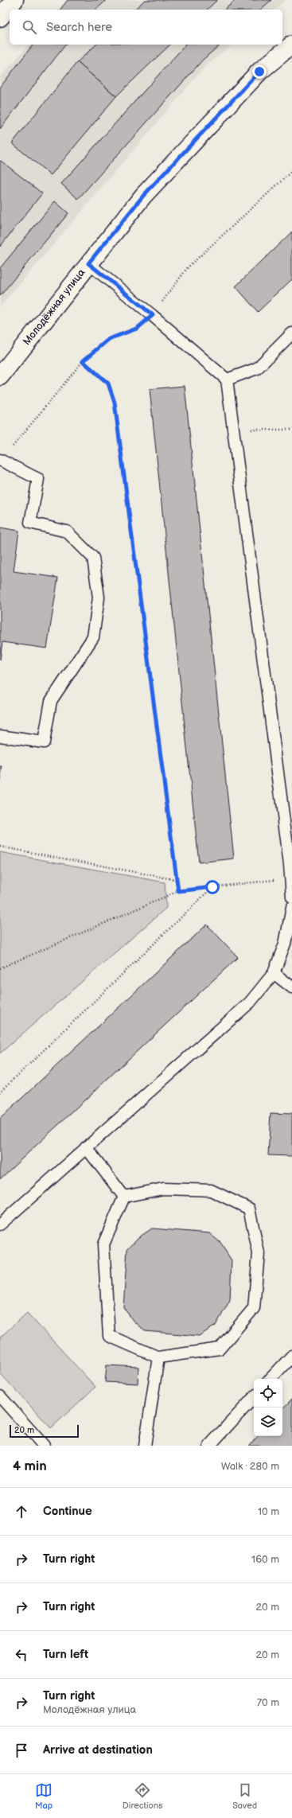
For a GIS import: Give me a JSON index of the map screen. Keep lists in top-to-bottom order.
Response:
{
  "streets": {
    "street": ["Молодёжная улица"]
  },
  "scale_bar": "20 m",
  "page": {
    "search": "Search here",
    "scale": "20 m",
    "heading": ["4 min", "Walk · 280 m"],
    "list": [
      ["Continue", "10 m"],
      ["Turn right", "160 m"],
      ["Turn right", "20 m"],
      ["Turn left", "20 m"],
      ["Turn right", "Молодёжная улица", "70 m"],
      "Arrive at destination"
    ],
    "nav": ["Map", "Directions", "Saved"]
  }
}
